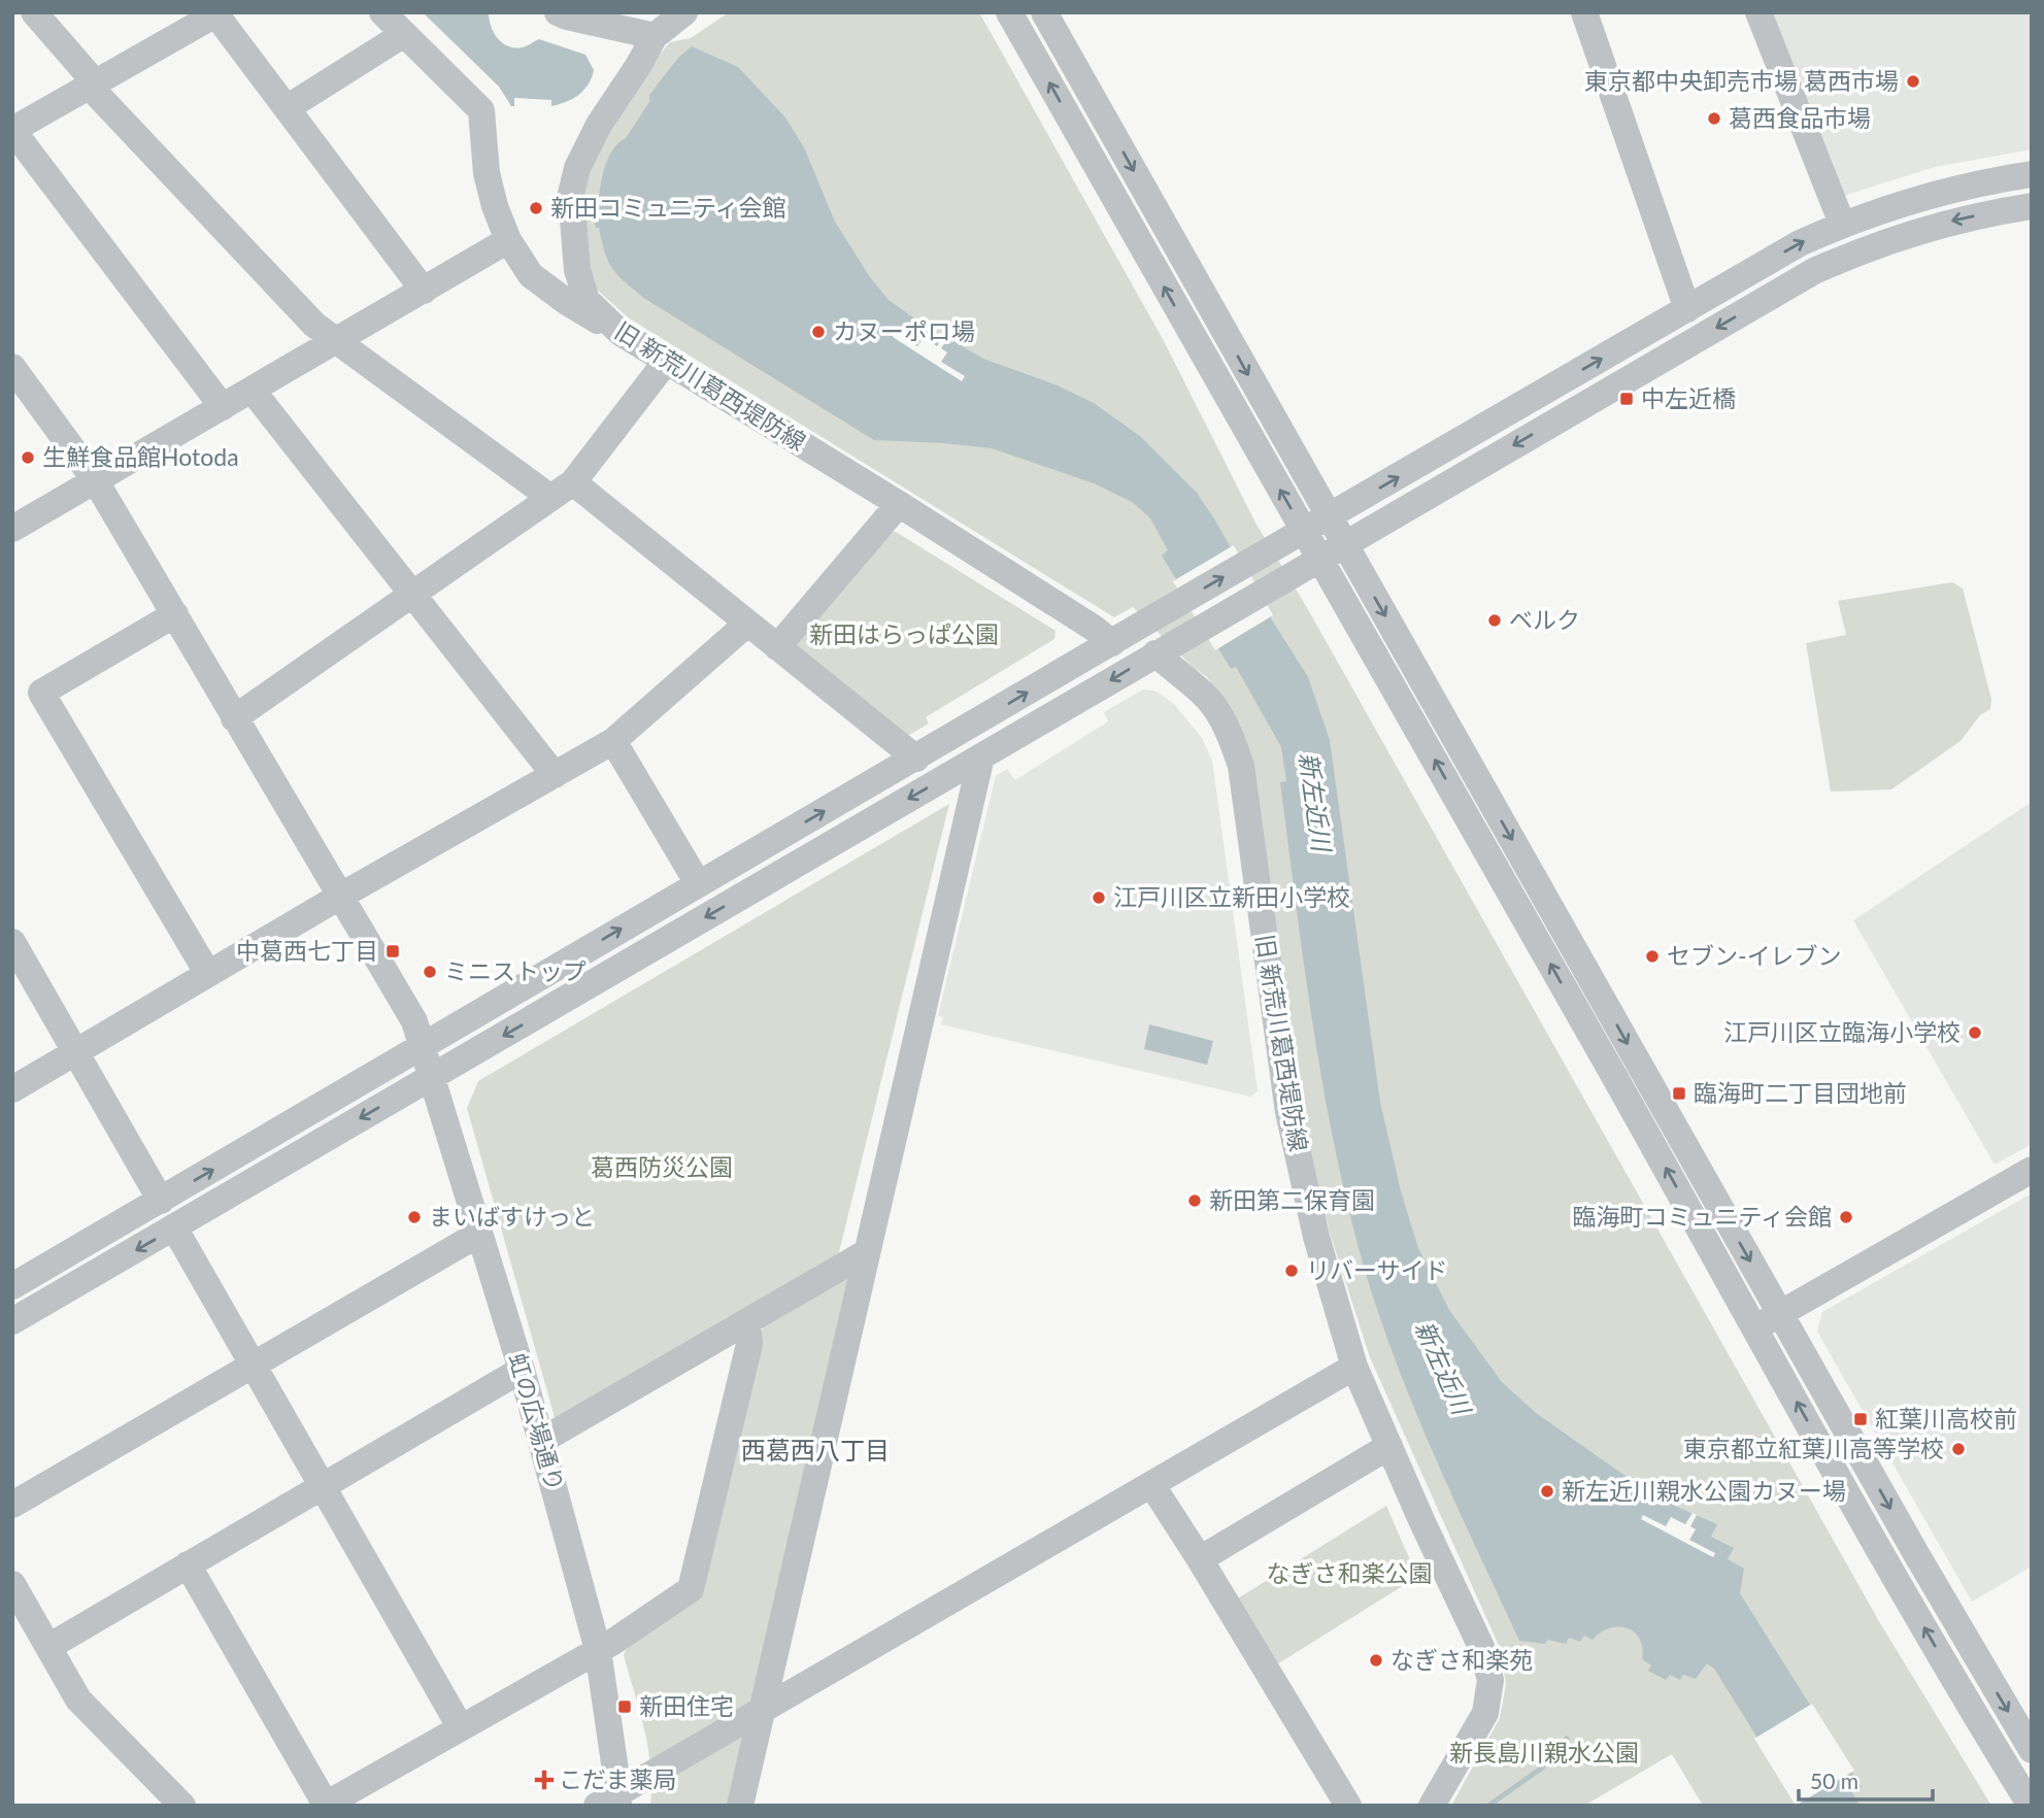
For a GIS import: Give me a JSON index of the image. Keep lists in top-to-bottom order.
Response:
{
  "streets": {
    "street": ["旧 新荒川葛西堤防線", "虹の広場通り"]
  },
  "districts": ["西葛西八丁目"],
  "water": ["新左近川"],
  "parks": [
    "新田はらっぱ公園",
    "葛西防災公園",
    "なぎさ和楽公園",
    "新長島川親水公園"
  ],
  "places": {
    "other": [
      "東京都中央卸売市場 葛西市場",
      "葛西食品市場",
      "新田コミュニティ会館",
      "カヌーポロ場",
      "生鮮食品館Hotoda",
      "ベルク",
      "江戸川区立新田小学校",
      "セブン-イレブン",
      "ミニストップ",
      "江戸川区立臨海小学校",
      "新田第二保育園",
      "まいばすけっと",
      "臨海町コミュニティ会館",
      "リバーサイド",
      "東京都立紅葉川高等学校",
      "新左近川親水公園カヌー場",
      "なぎさ和楽苑"
    ],
    "transit": [
      "中左近橋",
      "中葛西七丁目",
      "臨海町二丁目団地前",
      "紅葉川高校前",
      "新田住宅"
    ],
    "health": ["こだま薬局"]
  },
  "scale_bar": "50 m"
}
